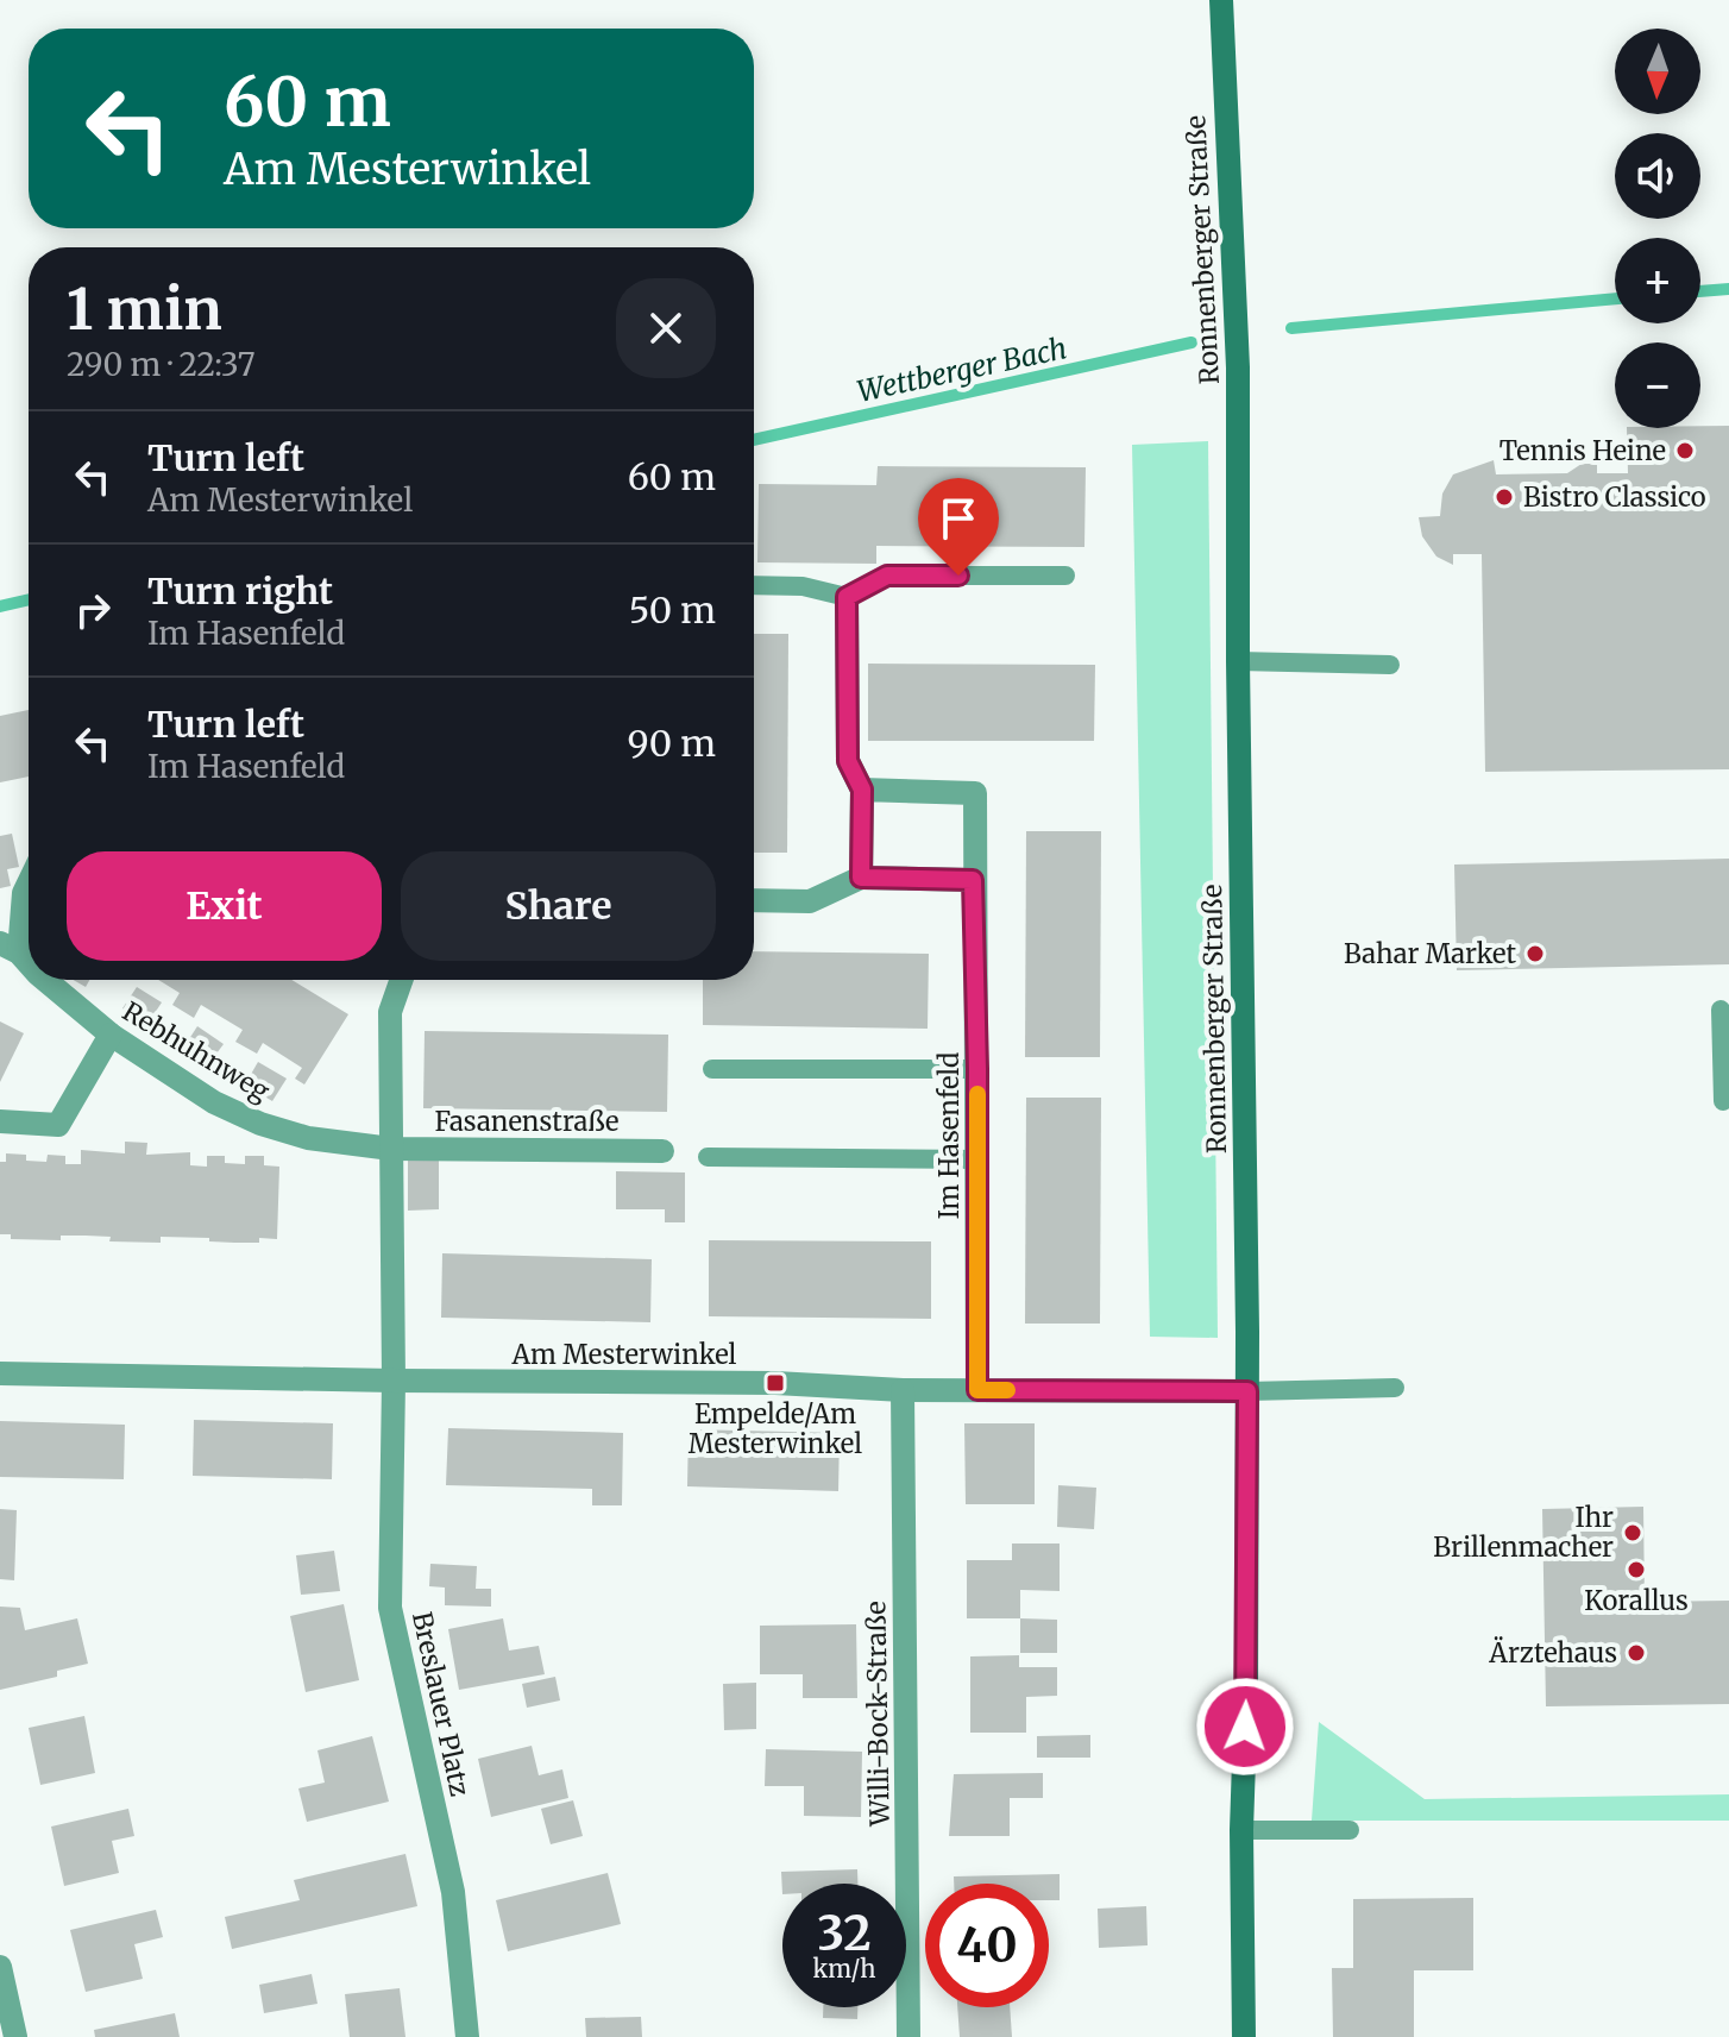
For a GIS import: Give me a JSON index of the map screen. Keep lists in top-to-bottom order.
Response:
{
  "streets": {
    "street": [
      "Ronnenberger Straße",
      "Rebhuhnweg",
      "Fasanenstraße",
      "Im Hasenfeld",
      "Am Mesterwinkel",
      "Breslauer Platz",
      "Willi-Bock-Straße"
    ]
  },
  "crossings": [
    ["Ronnenberger Straße", "Am Mesterwinkel"],
    ["Rebhuhnweg", "Fasanenstraße"],
    ["Im Hasenfeld", "Am Mesterwinkel"],
    ["Am Mesterwinkel", "Breslauer Platz"],
    ["Am Mesterwinkel", "Willi-Bock-Straße"]
  ],
  "water": ["Wettberger Bach"],
  "places": {
    "other": [
      "Tennis Heine",
      "Bistro Classico",
      "Bahar Market",
      "Ihr Brillenmacher",
      "Korallus",
      "Ärztehaus"
    ],
    "transit": ["Empelde/Am Mesterwinkel"]
  },
  "north": "bottom",
  "page": {
    "map_buttons": ["+", "−"],
    "turn": ["60 m", "Am Mesterwinkel"],
    "heading": ["1 min", "290 m · 22:37"],
    "list": [
      {
        "name": "Turn left",
        "note": "Am Mesterwinkel",
        "value": "60 m"
      },
      {
        "name": "Turn right",
        "note": "Im Hasenfeld",
        "value": "50 m"
      },
      {
        "name": "Turn left",
        "note": "Im Hasenfeld",
        "value": "90 m"
      }
    ],
    "buttons": ["Exit", "Share"],
    "speed": "32 km/h",
    "limit": "40"
  }
}
